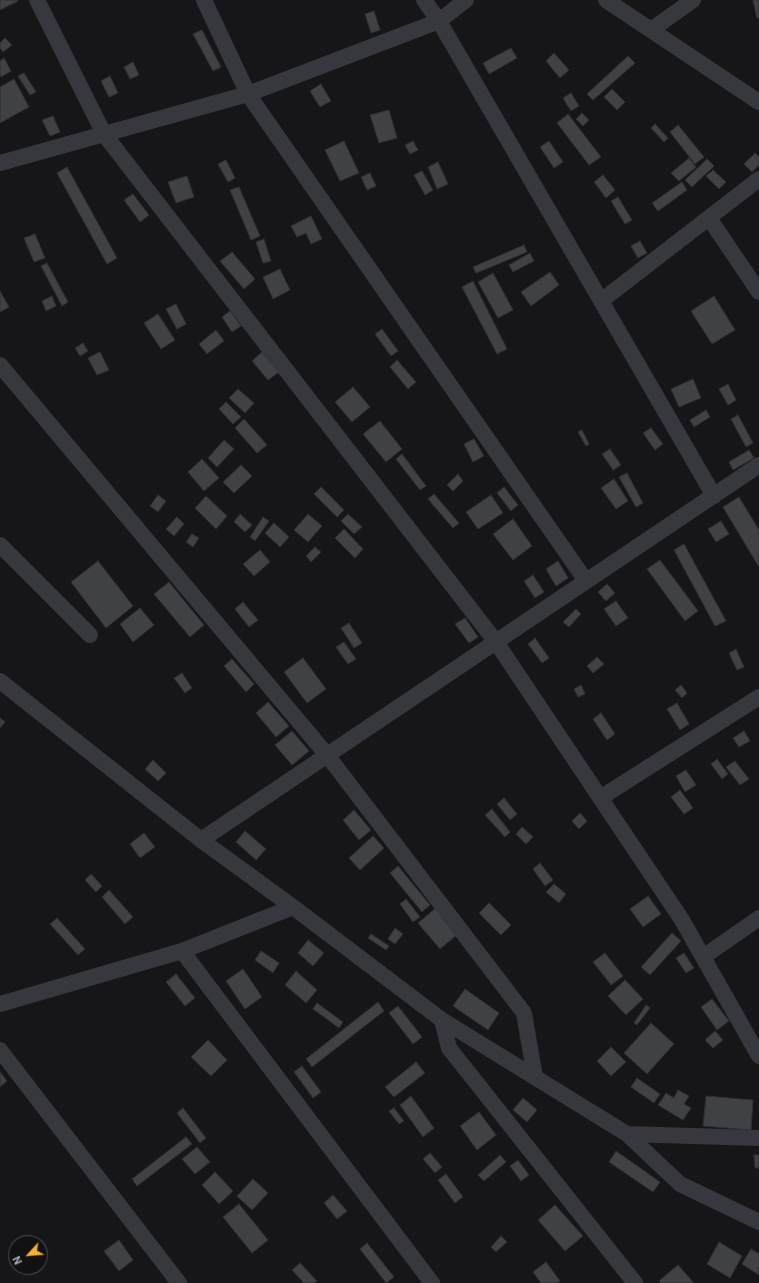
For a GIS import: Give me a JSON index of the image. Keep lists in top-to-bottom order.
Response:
{
  "north": "bottom left"
}
